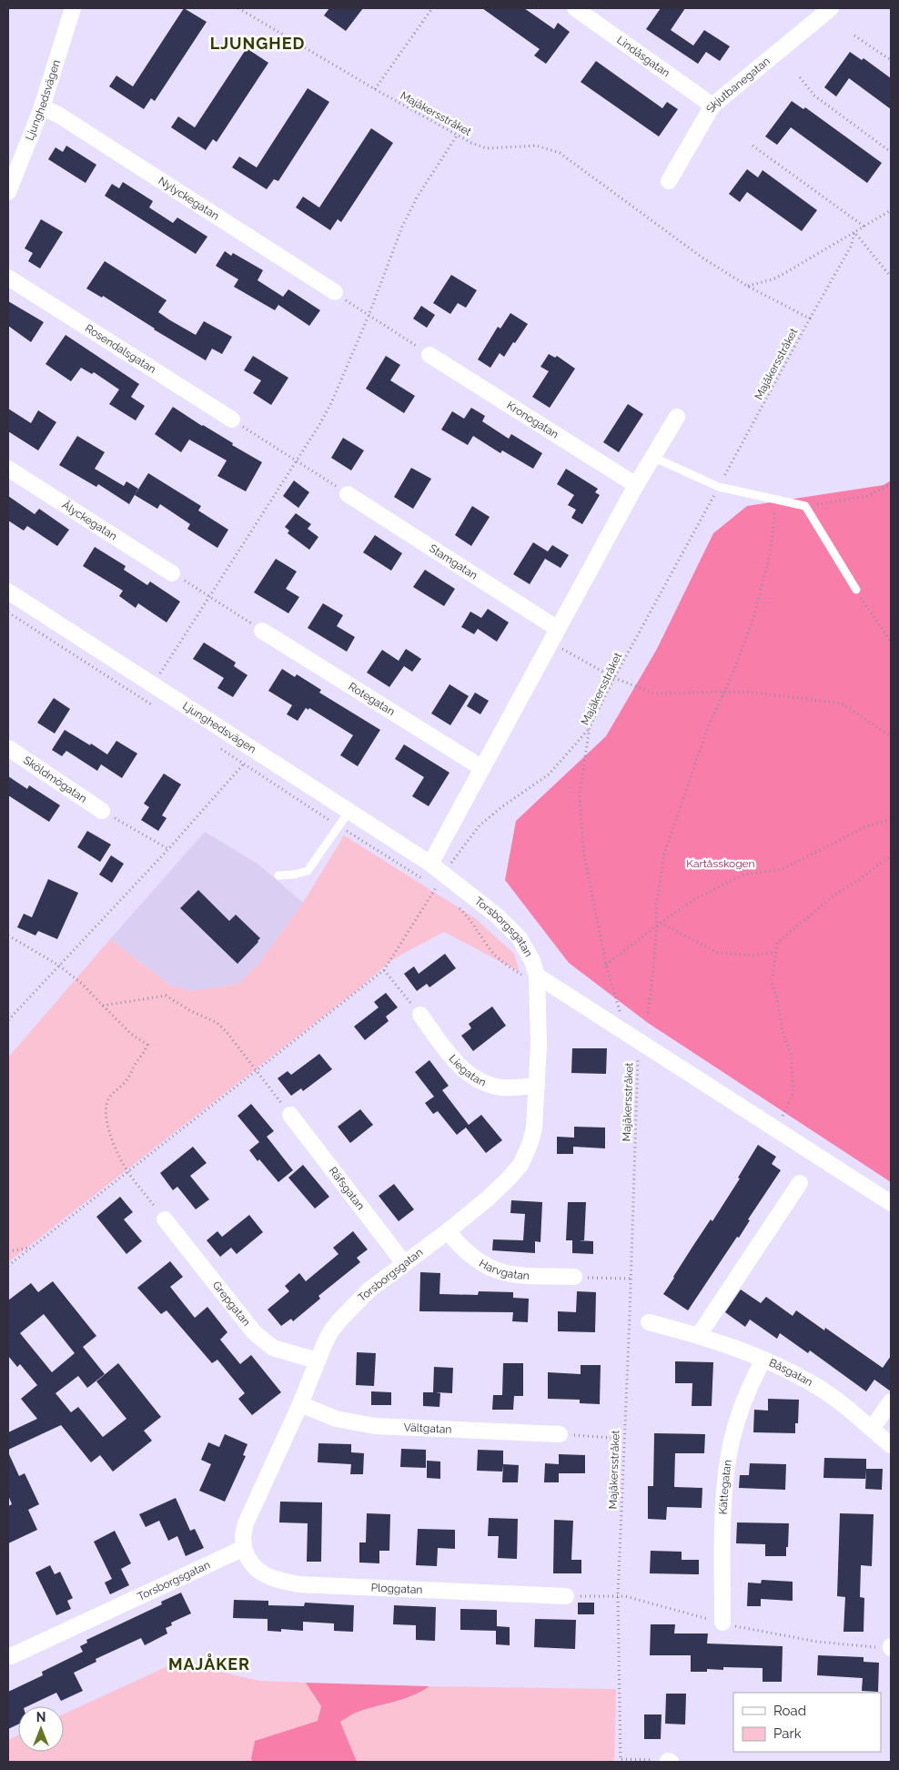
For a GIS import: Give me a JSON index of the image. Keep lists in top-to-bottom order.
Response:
{
  "streets": {
    "street": [
      "Lindåsgatan",
      "Skjutbanegatan",
      "Ljunghedsvägen",
      "Nylyckegatan",
      "Rosendalsgatan",
      "Kronogatan",
      "Ålyckegatan",
      "Stamgatan",
      "Rotegatan",
      "Sköldmögatan",
      "Torsborgsgatan",
      "Liegatan",
      "Räfsgatan",
      "Harvgatan",
      "Grepgatan",
      "Båsgatan",
      "Vältgatan",
      "Kättegatan",
      "Ploggatan"
    ],
    "path": ["Majåkersstråket"]
  },
  "crossings": [
    ["Lindåsgatan", "Skjutbanegatan"],
    ["Ljunghedsvägen", "Nylyckegatan"],
    ["Ljunghedsvägen", "Torsborgsgatan"],
    ["Torsborgsgatan", "Liegatan"],
    ["Torsborgsgatan", "Räfsgatan"],
    ["Torsborgsgatan", "Harvgatan"],
    ["Torsborgsgatan", "Grepgatan"],
    ["Torsborgsgatan", "Vältgatan"],
    ["Torsborgsgatan", "Ploggatan"],
    ["Båsgatan", "Kättegatan"]
  ],
  "districts": ["LJUNGHED", "MAJÅKER"],
  "parks": ["Kartåsskogen"],
  "legend": ["Road", "Park"],
  "north": "top"
}
